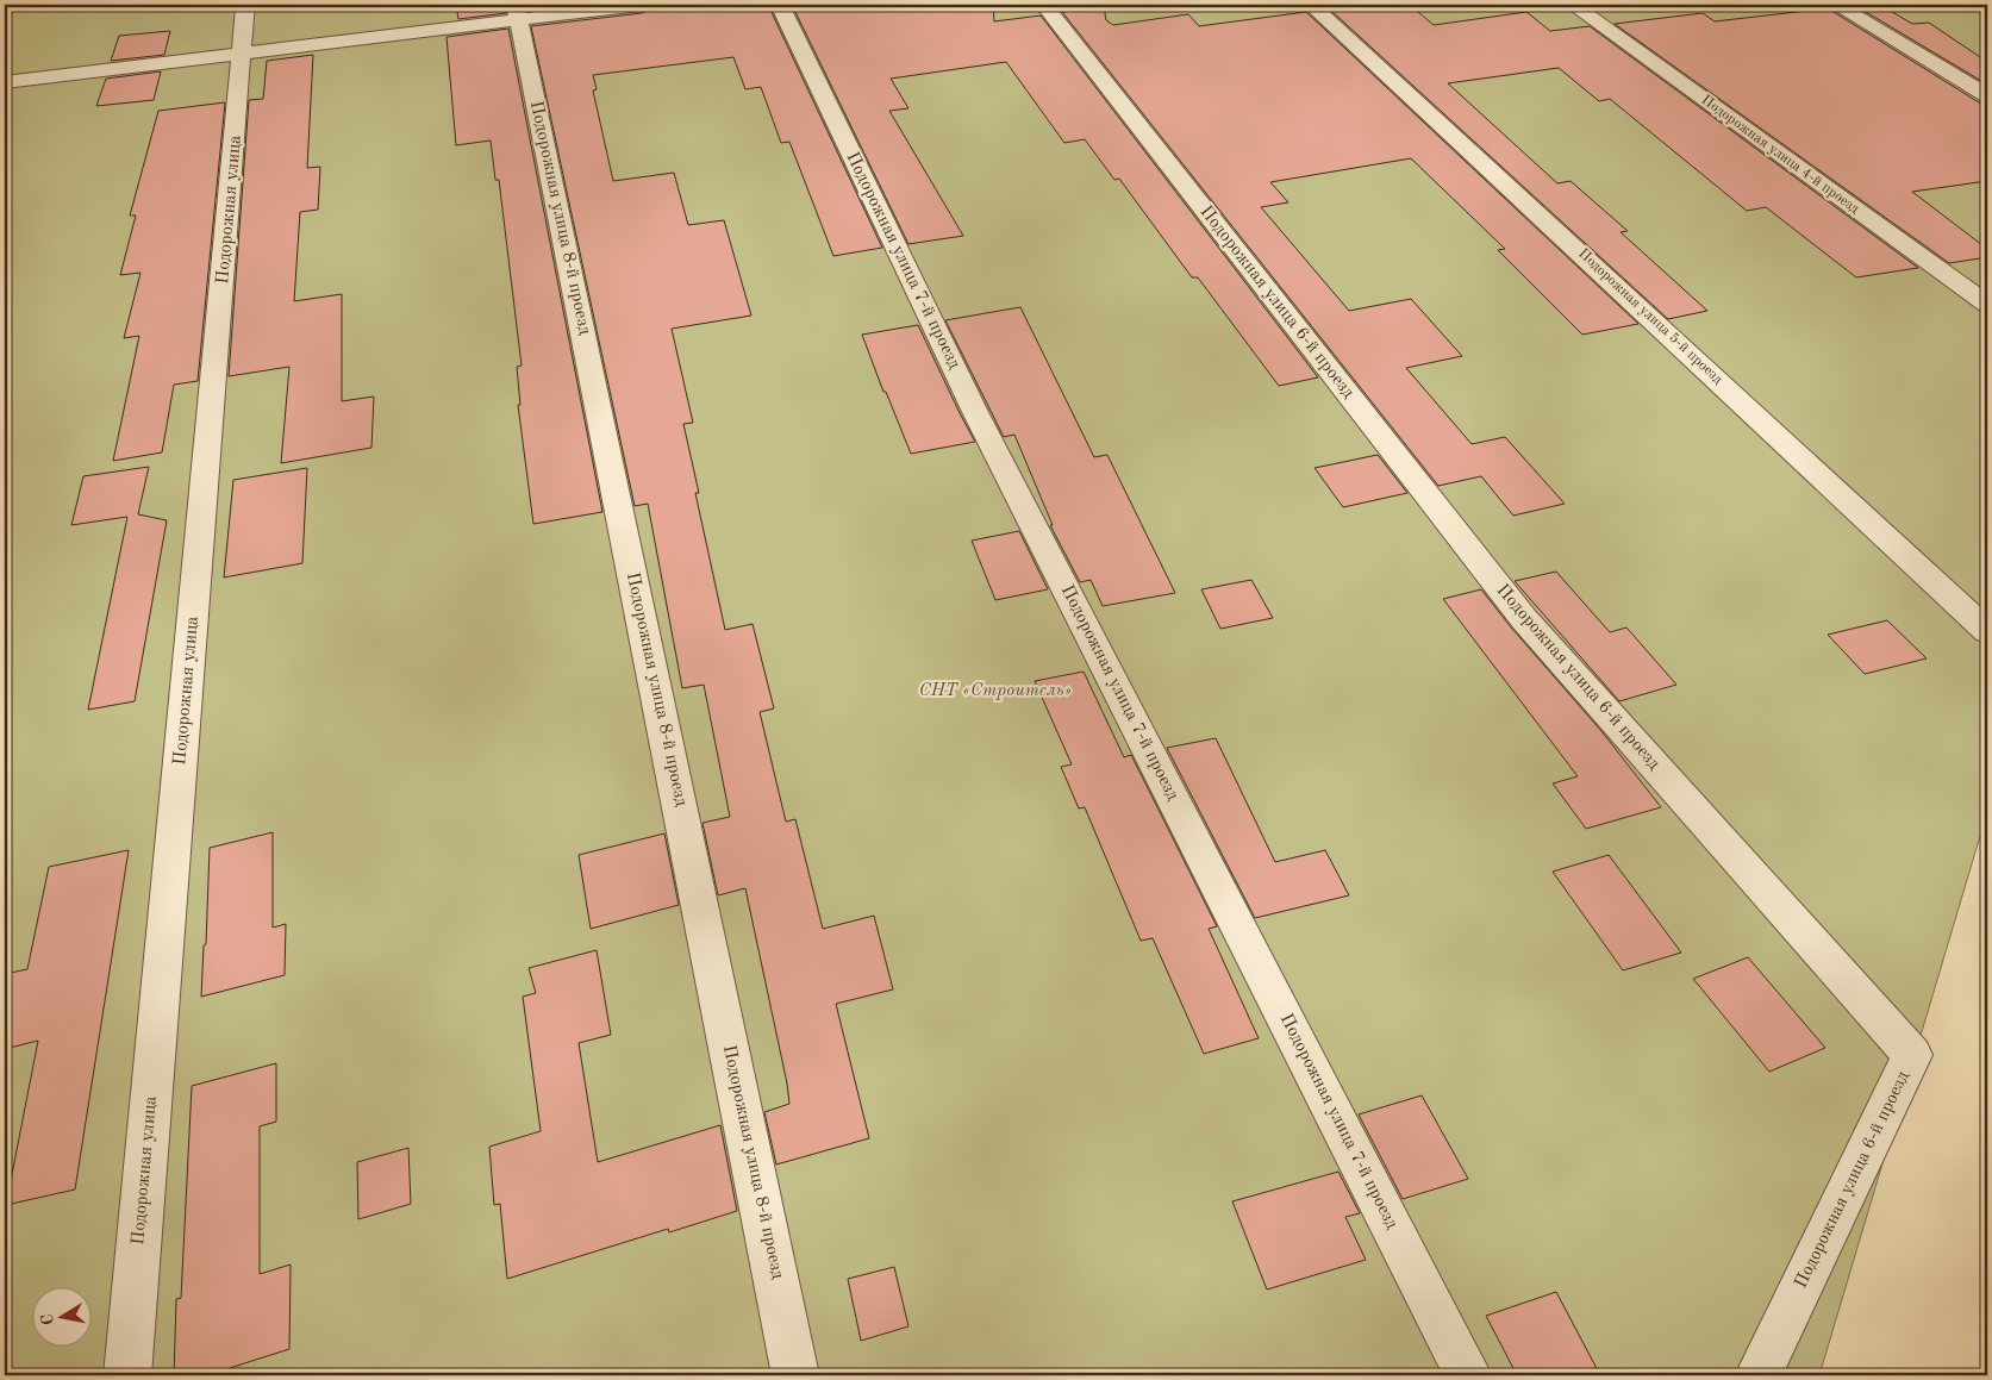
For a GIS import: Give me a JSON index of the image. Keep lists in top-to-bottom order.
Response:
{
  "streets": {
    "street": [
      "Подорожная улица 4-й проезд",
      "Подорожная улица",
      "Подорожная улица 8-й проезд",
      "Подорожная улица 7-й проезд",
      "Подорожная улица 6-й проезд",
      "Подорожная улица 5-й проезд"
    ]
  },
  "parks": ["СНТ «Строитель»"],
  "north": "left"
}
